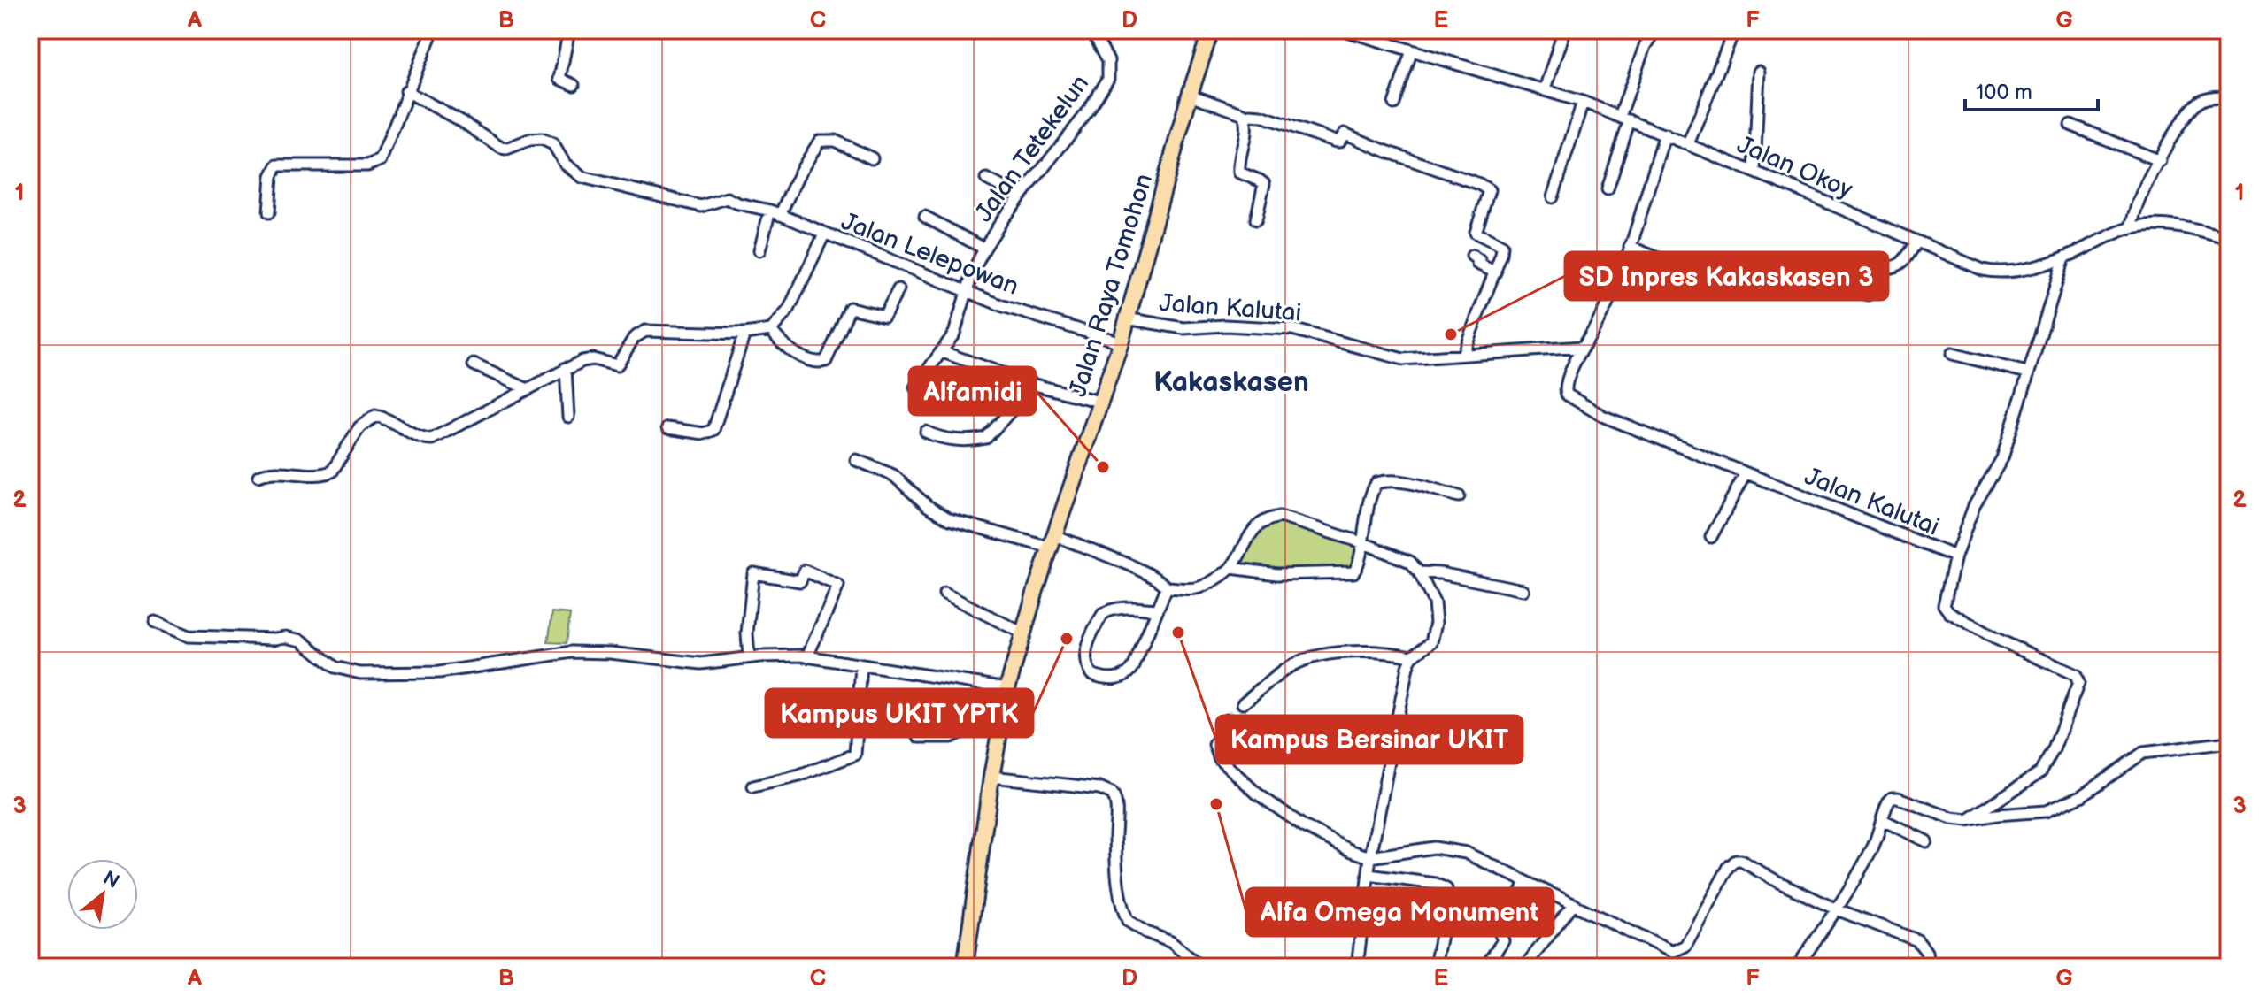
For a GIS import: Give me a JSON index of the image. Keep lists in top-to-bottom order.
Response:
{
  "streets": {
    "highway": ["Jalan Raya Tomohon"],
    "street": [
      "Jalan Tetekelun",
      "Jalan Okoy",
      "Jalan Lelepowan",
      "Jalan Kalutai"
    ]
  },
  "crossings": [
    ["Jalan Tetekelun", "Jalan Lelepowan"],
    ["Jalan Okoy", "Jalan Kalutai"],
    ["Jalan Lelepowan", "Jalan Raya Tomohon"],
    ["Jalan Raya Tomohon", "Jalan Kalutai"]
  ],
  "districts": ["Kakaskasen"],
  "places": [
    "SD Inpres Kakaskasen 3",
    "Alfamidi",
    "Kampus Bersinar UKIT",
    "Kampus UKIT YPTK",
    "Alfa Omega Monument"
  ],
  "scale_bar": "100 m",
  "north": "top right",
  "grid": {
    "columns": [
      "A",
      "B",
      "C",
      "D",
      "E",
      "F",
      "G"
    ],
    "rows": ["1", "2", "3"]
  }
}
